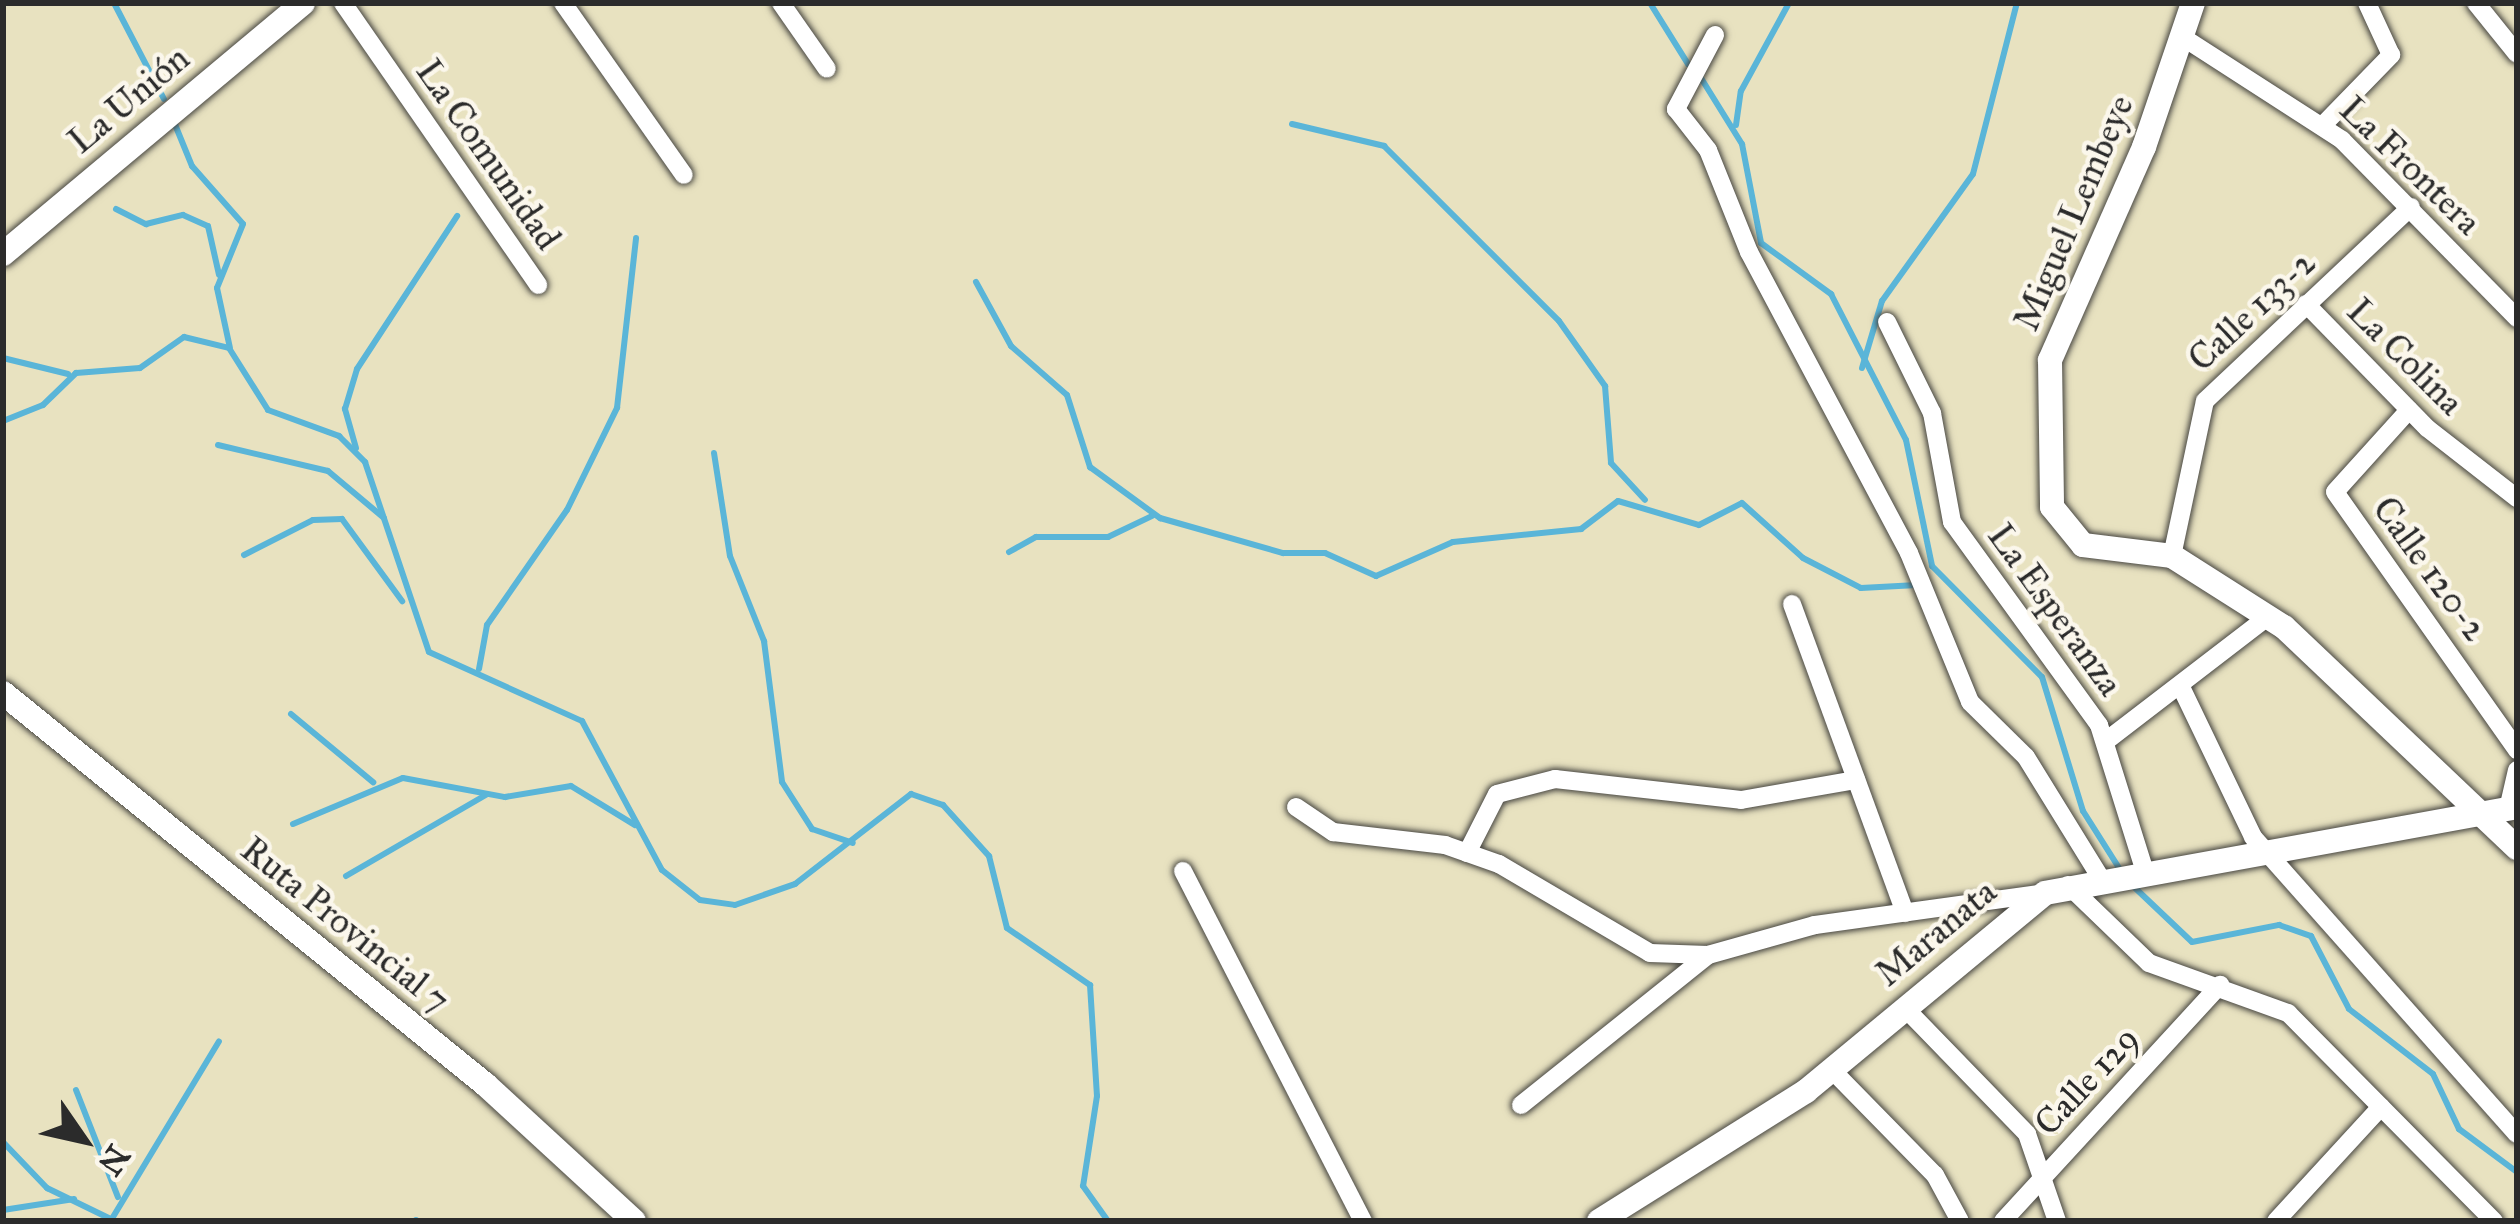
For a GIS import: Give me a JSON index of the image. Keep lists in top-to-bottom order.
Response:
{
  "streets": {
    "street": [
      "La Unión",
      "La Comunidad",
      "La Frontera",
      "Miguel Lembeye",
      "Calle 133-2",
      "La Colina",
      "Calle 120-2",
      "La Esperanza",
      "Ruta Provincial 7",
      "Maranata",
      "Calle 129"
    ]
  },
  "crossings": [
    ["La Frontera", "Miguel Lembeye"],
    ["La Frontera", "Calle 133-2"],
    ["Miguel Lembeye", "Calle 133-2"],
    ["Calle 133-2", "La Colina"],
    ["La Colina", "Calle 120-2"]
  ],
  "north": "bottom right"
}
